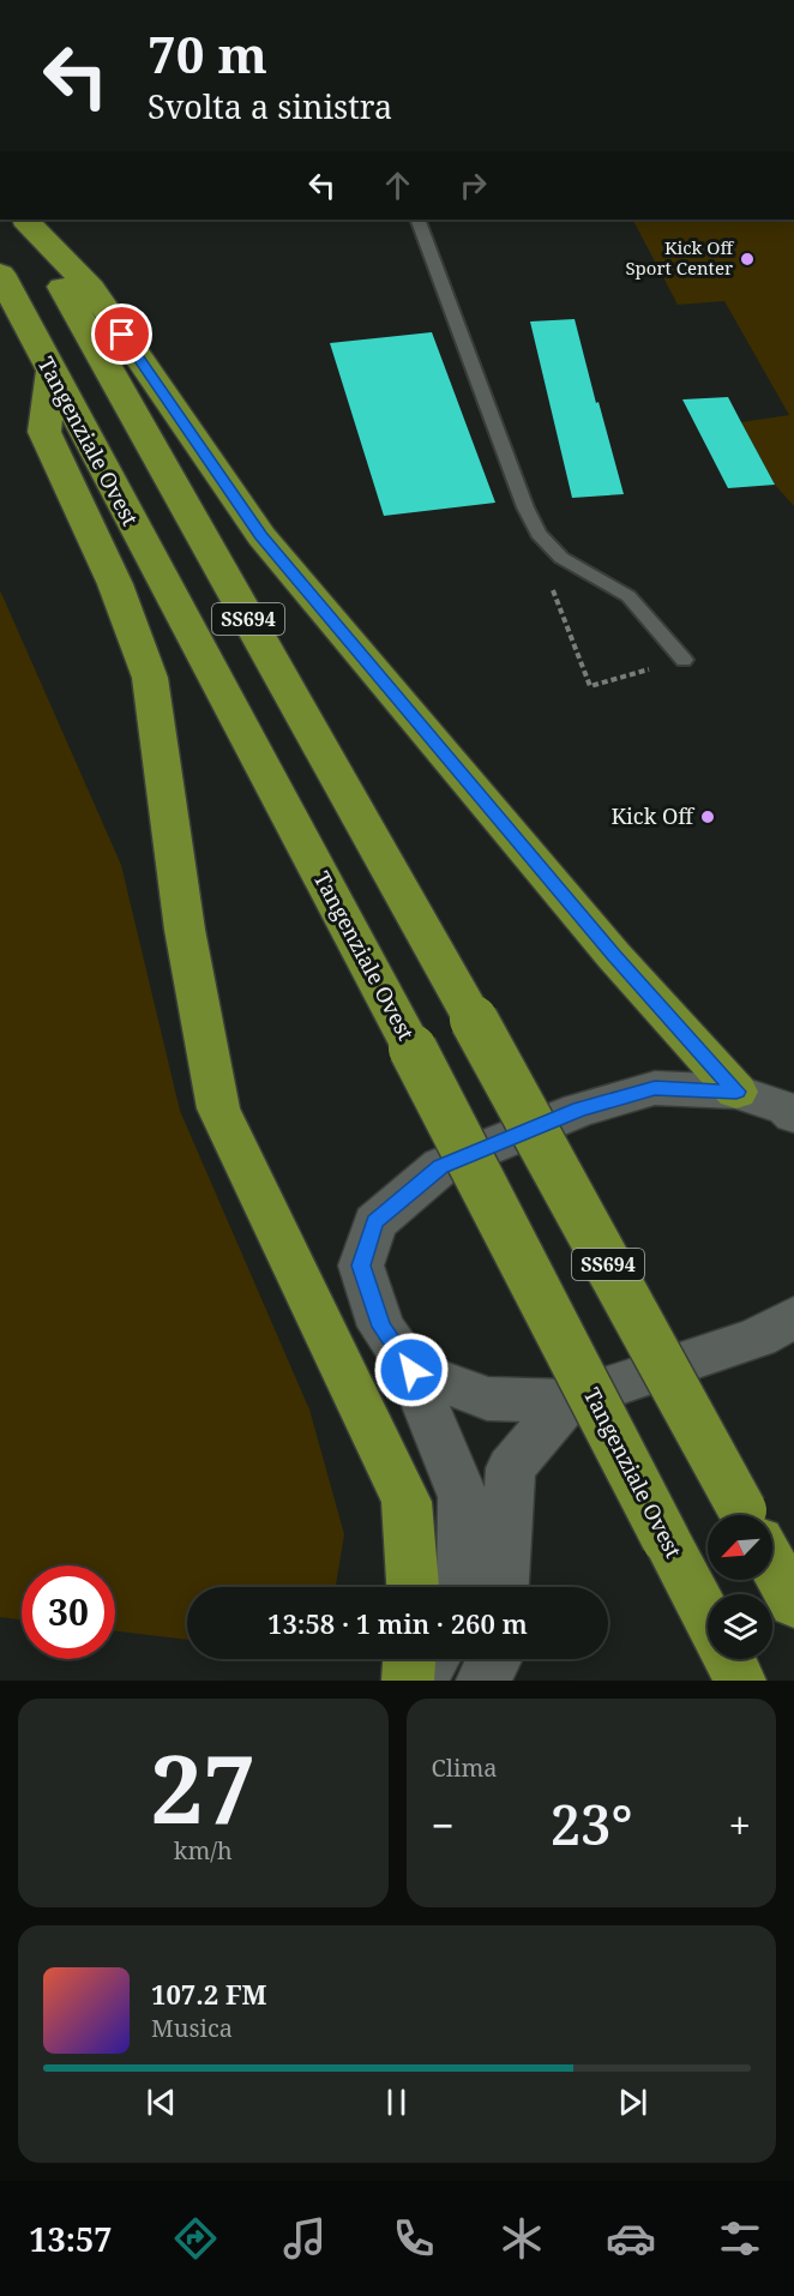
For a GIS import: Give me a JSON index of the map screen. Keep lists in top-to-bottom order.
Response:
{
  "streets": {
    "highway": ["Tangenziale Ovest", "SS694"]
  },
  "places": ["Kick Off Sport Center", "Kick Off"],
  "north": "bottom left",
  "page": {
    "turn": ["70 m", "Svolta a sinistra"],
    "limit": "30",
    "trip": "13:58 · 1 min · 260 m",
    "tile": [
      ["27", "km/h"],
      "Clima"
    ],
    "heat": ["−", "23°", "+"],
    "song": ["107.2 FM", "Musica"],
    "tabs": "13:57"
  }
}
